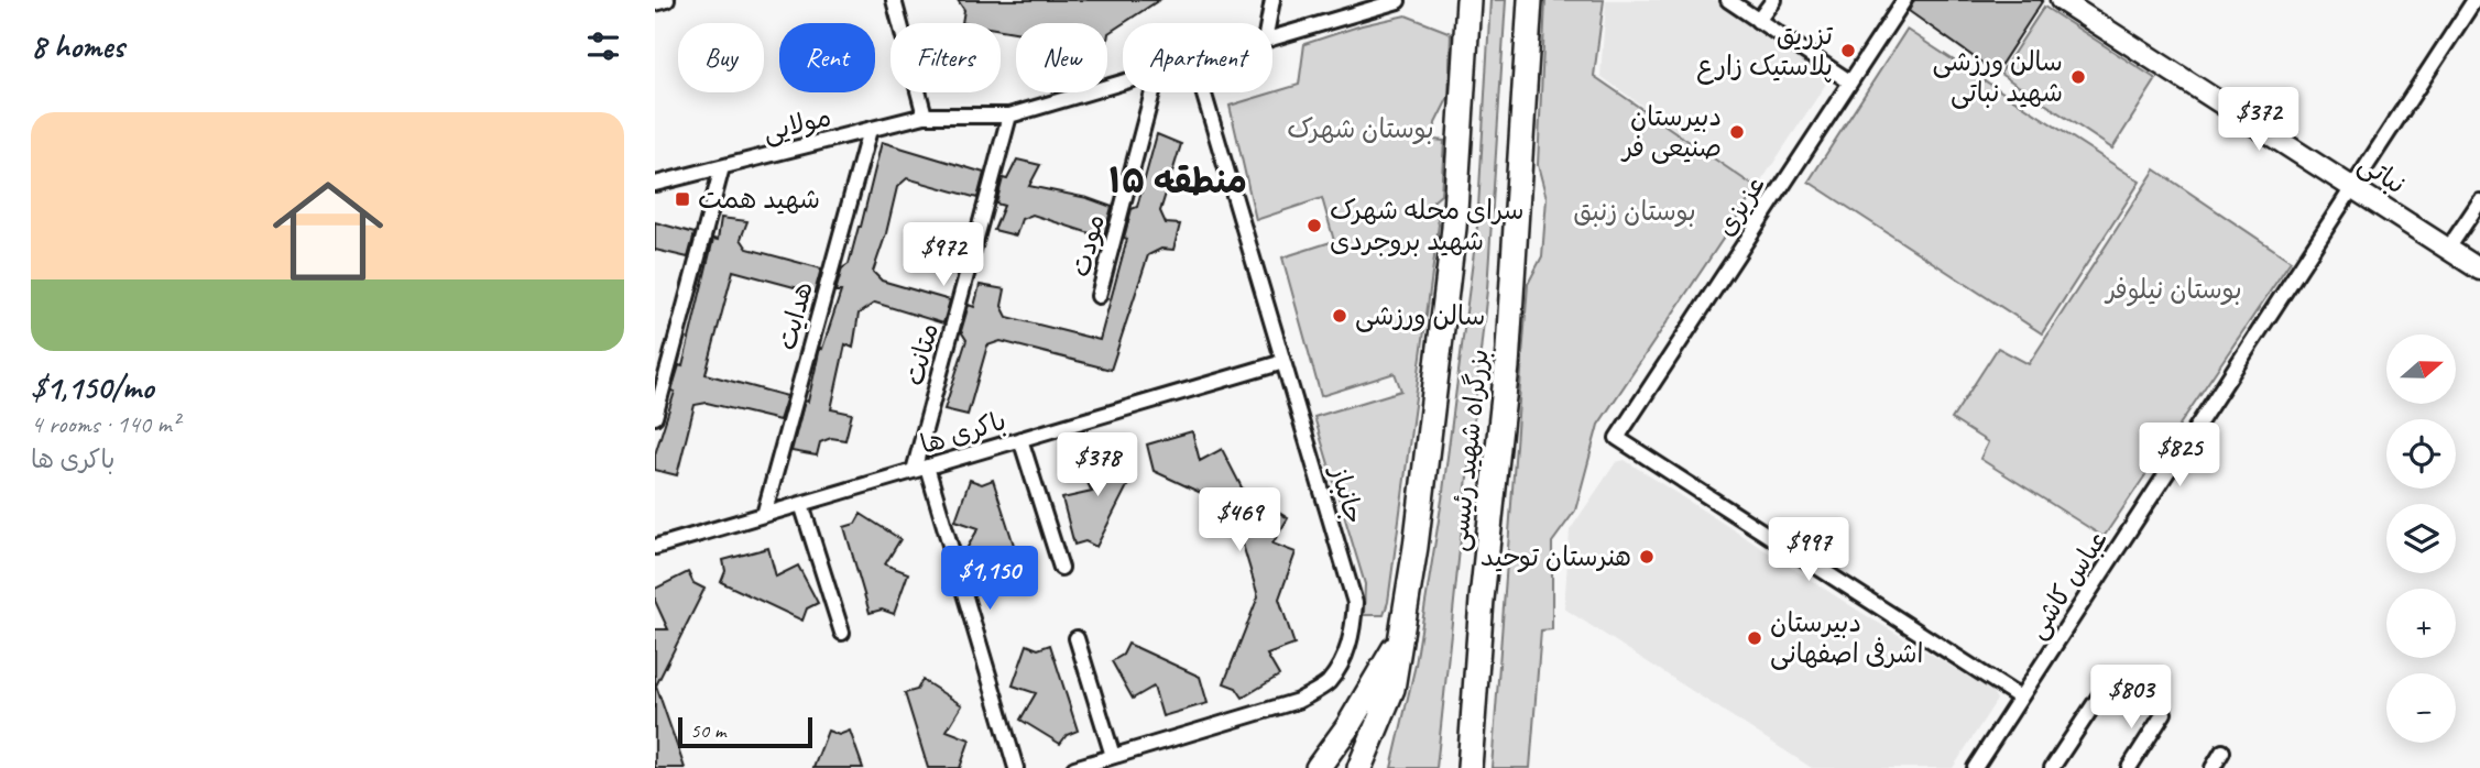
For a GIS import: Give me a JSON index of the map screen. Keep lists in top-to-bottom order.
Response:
{
  "streets": {
    "highway": ["بزرگراه شهید رئیسی"],
    "main road": ["نباتی"],
    "street": [
      "مولايی",
      "عزیزی",
      "مودت",
      "هدایت",
      "متانت",
      "باکری ها",
      "جانباز",
      "عباس کاشی"
    ]
  },
  "crossings": [
    ["مولايی", "هدایت"],
    ["مولايی", "متانت"],
    ["نباتی", "عباس کاشی"],
    ["عزیزی", "عباس کاشی"],
    ["هدایت", "باکری ها"],
    ["متانت", "باکری ها"],
    ["باکری ها", "جانباز"]
  ],
  "districts": ["منطقه ۱۵"],
  "parks": ["بوستان شهرک", "بوستان زنبق", "بوستان نیلوفر"],
  "places": {
    "other": [
      "تزریق پلاستیک زارع",
      "سالن ورزشی شهید نباتی",
      "دبیرستان صنیعی فر",
      "سرای محله شهرک شهید بروجردی",
      "سالن ورزشی",
      "هنرستان توحید",
      "دبیرستان اشرفی اصفهانی"
    ],
    "transit": ["شهید همت"]
  },
  "scale_bar": "50 m",
  "north": "right",
  "page": {
    "heading": "8 homes",
    "chip": [
      "Buy",
      "Rent",
      "Filters",
      "New",
      "Apartment"
    ],
    "price": [
      "$372",
      "$972",
      "$825",
      "$378",
      "$469",
      "$997",
      "$1,150",
      "$803"
    ],
    "list": [
      {
        "name": "$1,150/mo",
        "note": "4 rooms · 140 m² · باکری ها"
      }
    ],
    "map_buttons": ["+", "−"],
    "scale": "50 m"
  }
}
